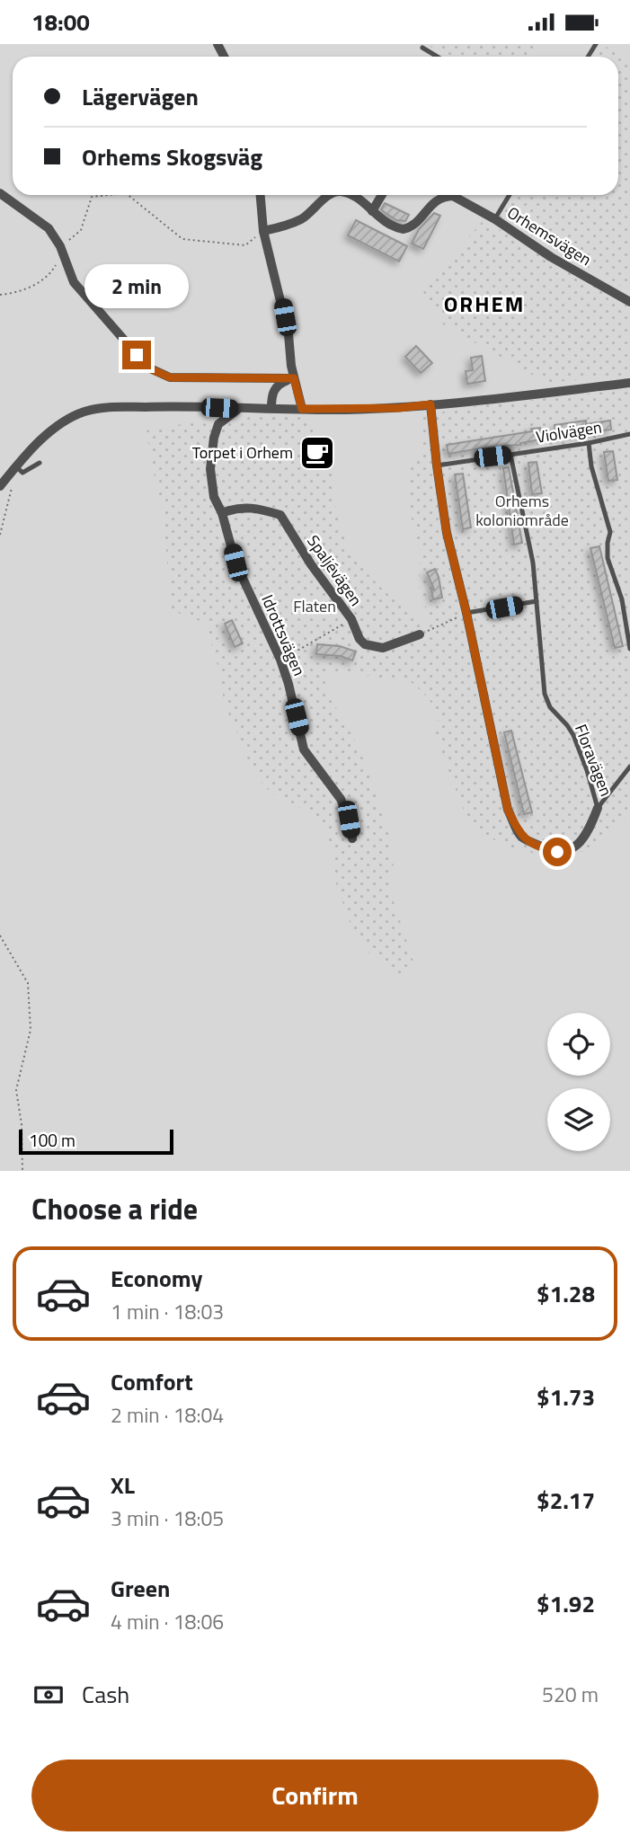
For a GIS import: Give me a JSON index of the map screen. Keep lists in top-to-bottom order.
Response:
{
  "streets": {
    "street": ["Orhemsvägen", "Spaljévägen", "Idrottsvägen"],
    "lane": ["Violvägen", "Floravägen"]
  },
  "crossings": [
    ["Violvägen", "Floravägen"],
    ["Spaljévägen", "Idrottsvägen"]
  ],
  "districts": ["ORHEM"],
  "parks": ["Orhems koloniområde", "Flaten"],
  "places": {
    "cafe": ["Torpet i Orhem"]
  },
  "scale_bar": "100 m",
  "page": {
    "status": "18:00",
    "banner": ["Lägervägen", "Orhems Skogsväg"],
    "bubble": "2 min",
    "scale": "100 m",
    "heading": "Choose a ride",
    "list": [
      {
        "name": "Economy",
        "note": "1 min · 18:03",
        "value": "$1.28"
      },
      {
        "name": "Comfort",
        "note": "2 min · 18:04",
        "value": "$1.73"
      },
      {
        "name": "XL",
        "note": "3 min · 18:05",
        "value": "$2.17"
      },
      {
        "name": "Green",
        "note": "4 min · 18:06",
        "value": "$1.92"
      }
    ],
    "pay": ["Cash", "520 m"],
    "buttons": "Confirm"
  }
}
